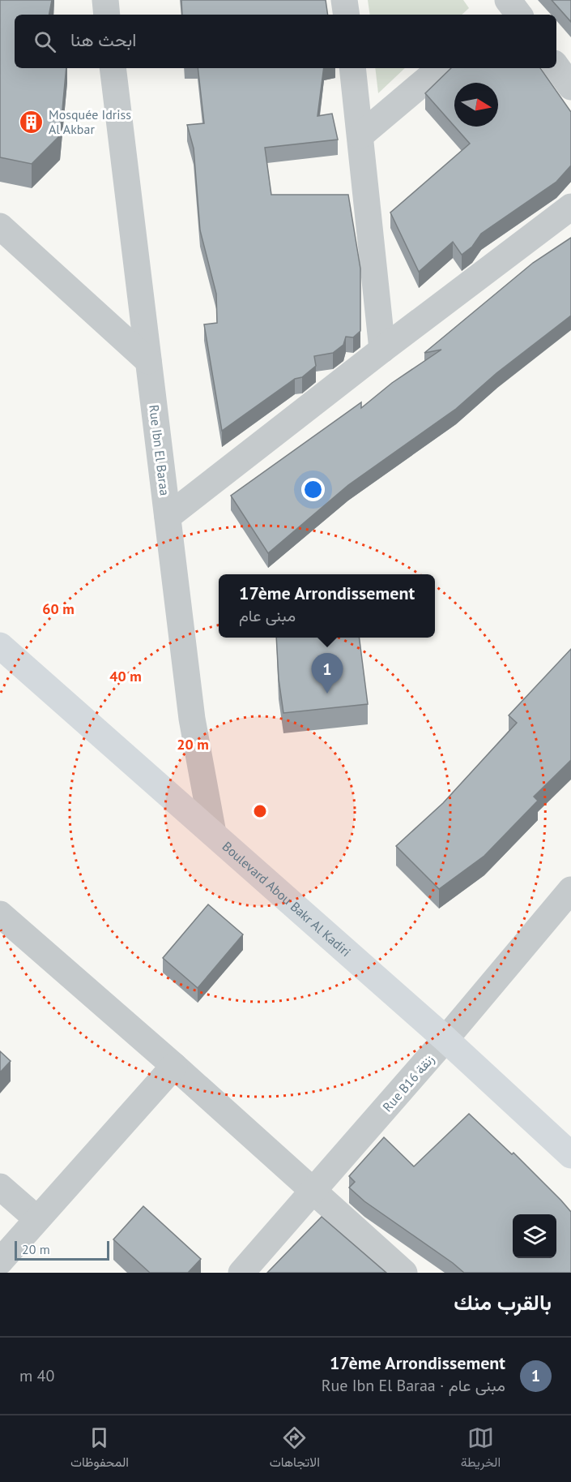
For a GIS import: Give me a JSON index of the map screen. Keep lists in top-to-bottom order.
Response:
{
  "streets": {
    "main road": ["Boulevard Abou Bakr Al Kadiri"],
    "street": ["Rue Ibn El Baraa", "Rue B16 زنقة"]
  },
  "crossings": [
    ["Rue Ibn El Baraa", "Boulevard Abou Bakr Al Kadiri"],
    ["Boulevard Abou Bakr Al Kadiri", "Rue B16 زنقة"]
  ],
  "places": {
    "building": ["Mosquée Idriss Al Akbar"]
  },
  "scale_bar": "20 m",
  "north": "right",
  "page": {
    "search": "ابحث هنا",
    "popup": ["17ème Arrondissement", "مبنى عام"],
    "pins": "1",
    "scale": "20 m",
    "heading": "بالقرب منك",
    "list": [
      {
        "mark": "1",
        "name": "17ème Arrondissement",
        "note": "مبنى عام · Rue Ibn El Baraa",
        "value": "40 m"
      }
    ],
    "nav": ["الخريطة", "الاتجاهات", "المحفوظات"]
  },
  "rings": ["60 m", "40 m", "20 m"]
}
